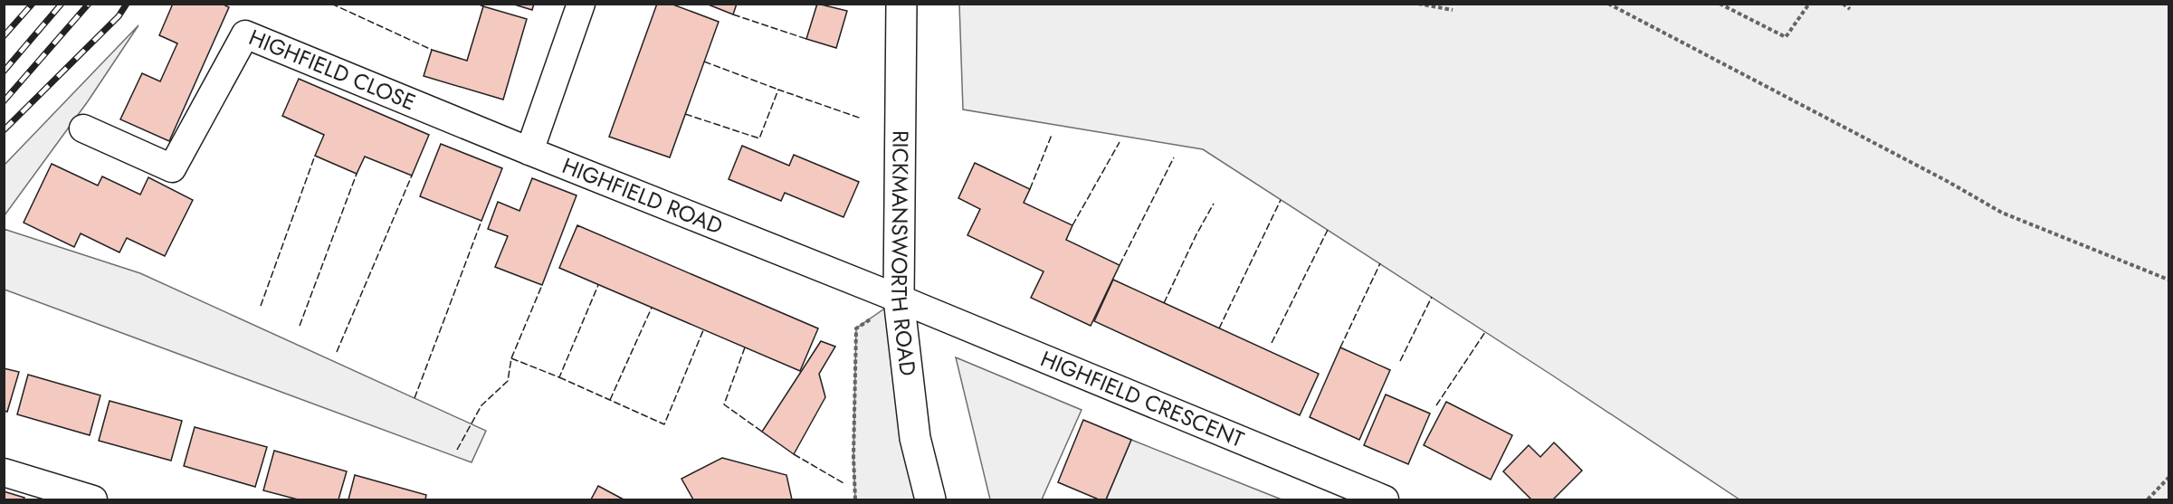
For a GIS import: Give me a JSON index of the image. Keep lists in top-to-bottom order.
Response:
{
  "streets": {
    "main road": ["RICKMANSWORTH ROAD"],
    "street": ["HIGHFIELD CLOSE", "HIGHFIELD ROAD", "HIGHFIELD CRESCENT"]
  },
  "crossings": [
    ["HIGHFIELD CLOSE", "HIGHFIELD ROAD"],
    ["HIGHFIELD ROAD", "RICKMANSWORTH ROAD"],
    ["HIGHFIELD ROAD", "HIGHFIELD CRESCENT"],
    ["RICKMANSWORTH ROAD", "HIGHFIELD CRESCENT"]
  ]
}
